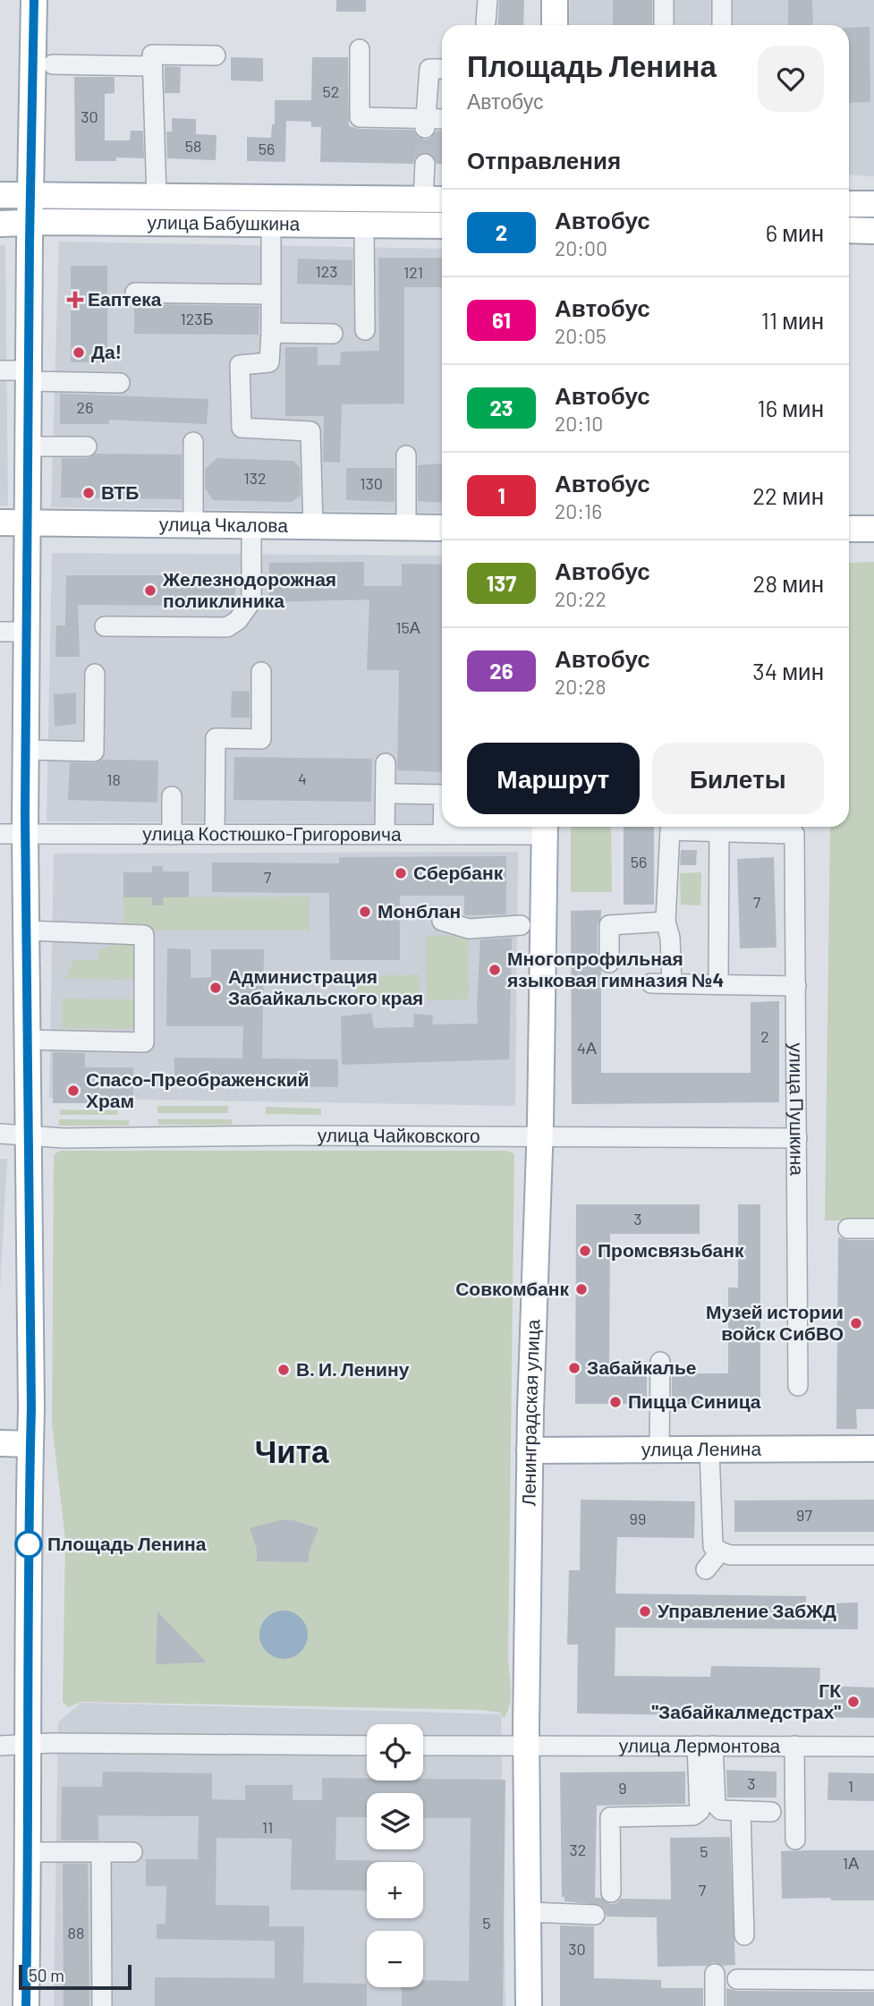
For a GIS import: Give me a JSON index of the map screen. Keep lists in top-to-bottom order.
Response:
{
  "streets": {
    "main road": [
      "улица Бабушкина",
      "улица Чкалова",
      "Ленинградская улица",
      "улица Ленина"
    ],
    "street": [
      "улица Костюшко-Григоровича",
      "улица Пушкина",
      "улица Чайковского",
      "улица Лермонтова"
    ]
  },
  "crossings": [
    ["улица Костюшко-Григоровича", "Ленинградская улица"],
    ["улица Пушкина", "улица Чайковского"],
    ["улица Чайковского", "Ленинградская улица"],
    ["Ленинградская улица", "улица Ленина"],
    ["Ленинградская улица", "улица Лермонтова"]
  ],
  "districts": ["Чита"],
  "places": {
    "health": ["Еаптека"],
    "other": [
      "Да!",
      "ВТБ",
      "Железнодорожная поликлиника",
      "Сбербанк",
      "Монблан",
      "Многопрофильная языковая гимназия №4",
      "Администрация Забайкальского края",
      "Спасо-Преображенский Храм",
      "Промсвязьбанк",
      "Совкомбанк",
      "Музей истории войск СибВО",
      "Забайкалье",
      "В. И. Ленину",
      "Пицца Синица",
      "Площадь Ленина",
      "Управление ЗабЖД",
      "ГК \"Забайкалмедстрах\""
    ]
  },
  "lines": ["bus line 2"],
  "house_numbers": [
    "52",
    "30",
    "58",
    "56",
    "123",
    "121",
    "123Б",
    "26",
    "132",
    "130",
    "15А",
    "4",
    "18",
    "56",
    "7",
    "7",
    "2",
    "4А",
    "3",
    "97",
    "99",
    "3",
    "1",
    "9",
    "11",
    "32",
    "5",
    "1А",
    "7",
    "5",
    "88",
    "30"
  ],
  "scale_bar": "50 m",
  "page": {
    "heading": [
      ["Площадь Ленина", "Автобус"],
      "Отправления"
    ],
    "list": [
      {
        "mark": "2",
        "name": "Автобус",
        "note": "20:00",
        "value": "6 мин"
      },
      {
        "mark": "61",
        "name": "Автобус",
        "note": "20:05",
        "value": "11 мин"
      },
      {
        "mark": "23",
        "name": "Автобус",
        "note": "20:10",
        "value": "16 мин"
      },
      {
        "mark": "1",
        "name": "Автобус",
        "note": "20:16",
        "value": "22 мин"
      },
      {
        "mark": "137",
        "name": "Автобус",
        "note": "20:22",
        "value": "28 мин"
      },
      {
        "mark": "26",
        "name": "Автобус",
        "note": "20:28",
        "value": "34 мин"
      }
    ],
    "buttons": ["Маршрут", "Билеты"],
    "map_buttons": ["+", "−"],
    "scale": "50 m"
  }
}
